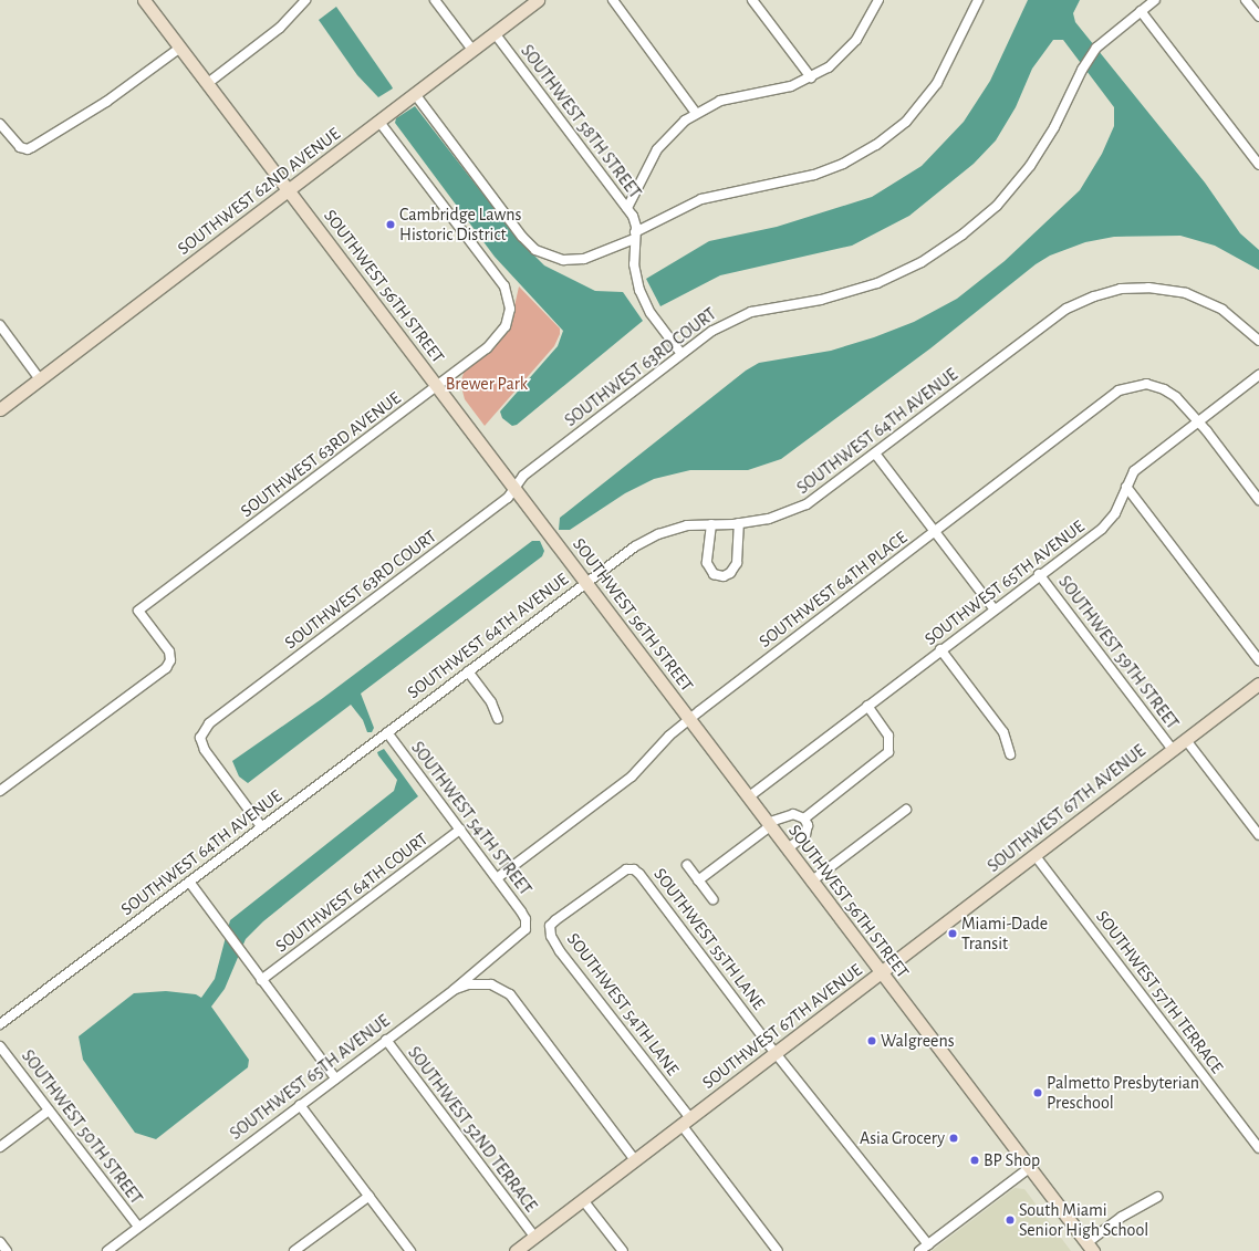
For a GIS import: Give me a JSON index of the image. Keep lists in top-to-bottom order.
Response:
{
  "streets": {
    "main road": ["SOUTHWEST 62ND AVENUE", "SOUTHWEST 56TH STREET", "SOUTHWEST 67TH AVENUE"],
    "street": [
      "SOUTHWEST 58TH STREET",
      "SOUTHWEST 63RD COURT",
      "SOUTHWEST 64TH AVENUE",
      "SOUTHWEST 63RD AVENUE",
      "SOUTHWEST 65TH AVENUE",
      "SOUTHWEST 64TH PLACE",
      "SOUTHWEST 59TH STREET",
      "SOUTHWEST 54TH STREET",
      "SOUTHWEST 64TH COURT",
      "SOUTHWEST 55TH LANE",
      "SOUTHWEST 57TH TERRACE",
      "SOUTHWEST 54TH LANE",
      "SOUTHWEST 50TH STREET",
      "SOUTHWEST 52ND TERRACE"
    ]
  },
  "crossings": [
    ["SOUTHWEST 58TH STREET", "SOUTHWEST 62ND AVENUE"],
    ["SOUTHWEST 58TH STREET", "SOUTHWEST 63RD COURT"],
    ["SOUTHWEST 62ND AVENUE", "SOUTHWEST 56TH STREET"],
    ["SOUTHWEST 62ND AVENUE", "SOUTHWEST 63RD AVENUE"],
    ["SOUTHWEST 56TH STREET", "SOUTHWEST 63RD COURT"],
    ["SOUTHWEST 56TH STREET", "SOUTHWEST 64TH AVENUE"],
    ["SOUTHWEST 56TH STREET", "SOUTHWEST 63RD AVENUE"],
    ["SOUTHWEST 56TH STREET", "SOUTHWEST 65TH AVENUE"],
    ["SOUTHWEST 56TH STREET", "SOUTHWEST 64TH PLACE"],
    ["SOUTHWEST 56TH STREET", "SOUTHWEST 67TH AVENUE"],
    ["SOUTHWEST 63RD COURT", "SOUTHWEST 64TH AVENUE"],
    ["SOUTHWEST 64TH AVENUE", "SOUTHWEST 54TH STREET"],
    ["SOUTHWEST 65TH AVENUE", "SOUTHWEST 64TH PLACE"],
    ["SOUTHWEST 65TH AVENUE", "SOUTHWEST 59TH STREET"],
    ["SOUTHWEST 65TH AVENUE", "SOUTHWEST 54TH STREET"],
    ["SOUTHWEST 65TH AVENUE", "SOUTHWEST 50TH STREET"],
    ["SOUTHWEST 65TH AVENUE", "SOUTHWEST 52ND TERRACE"],
    ["SOUTHWEST 64TH PLACE", "SOUTHWEST 54TH STREET"],
    ["SOUTHWEST 59TH STREET", "SOUTHWEST 67TH AVENUE"],
    ["SOUTHWEST 67TH AVENUE", "SOUTHWEST 55TH LANE"],
    ["SOUTHWEST 67TH AVENUE", "SOUTHWEST 57TH TERRACE"],
    ["SOUTHWEST 67TH AVENUE", "SOUTHWEST 54TH LANE"],
    ["SOUTHWEST 67TH AVENUE", "SOUTHWEST 52ND TERRACE"],
    ["SOUTHWEST 54TH STREET", "SOUTHWEST 64TH COURT"],
    ["SOUTHWEST 55TH LANE", "SOUTHWEST 54TH LANE"]
  ],
  "parks": ["Brewer Park"],
  "places": [
    "Cambridge Lawns Historic District",
    "Miami-Dade Transit",
    "Walgreens",
    "Palmetto Presbyterian Preschool",
    "Asia Grocery",
    "BP Shop",
    "South Miami Senior High School"
  ]
}
